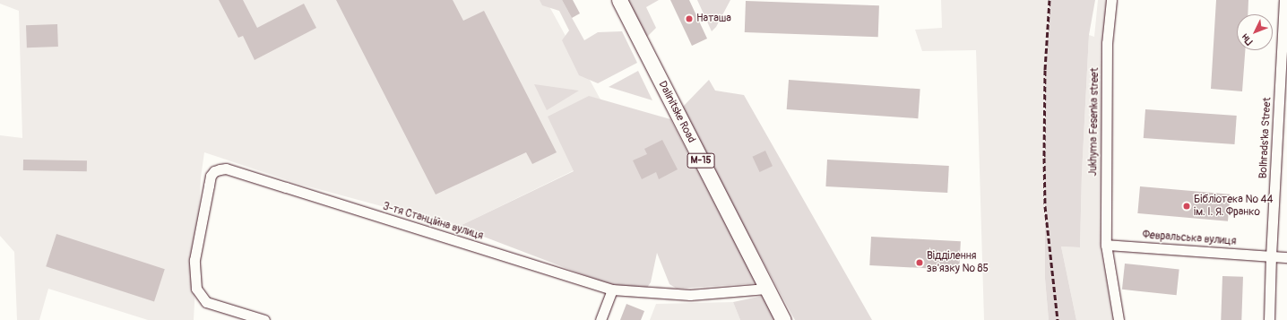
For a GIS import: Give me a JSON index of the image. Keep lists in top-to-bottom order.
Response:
{
  "streets": {
    "main road": ["Dalinitske Road", "М-15"],
    "street": [
      "Jukhyma Fesenka street",
      "Bolhrads'ka Street",
      "3-тя Станційна вулиця",
      "Февральська вулиця"
    ]
  },
  "crossings": [
    ["Dalinitske Road", "3-тя Станційна вулиця"],
    ["Jukhyma Fesenka street", "Февральська вулиця"],
    ["Bolhrads'ka Street", "Февральська вулиця"]
  ],
  "places": ["Наташа", "Бібліотека № 44 ім. І. Я. Франко", "Відділення зв'язку № 85"],
  "north": "bottom left"
}
